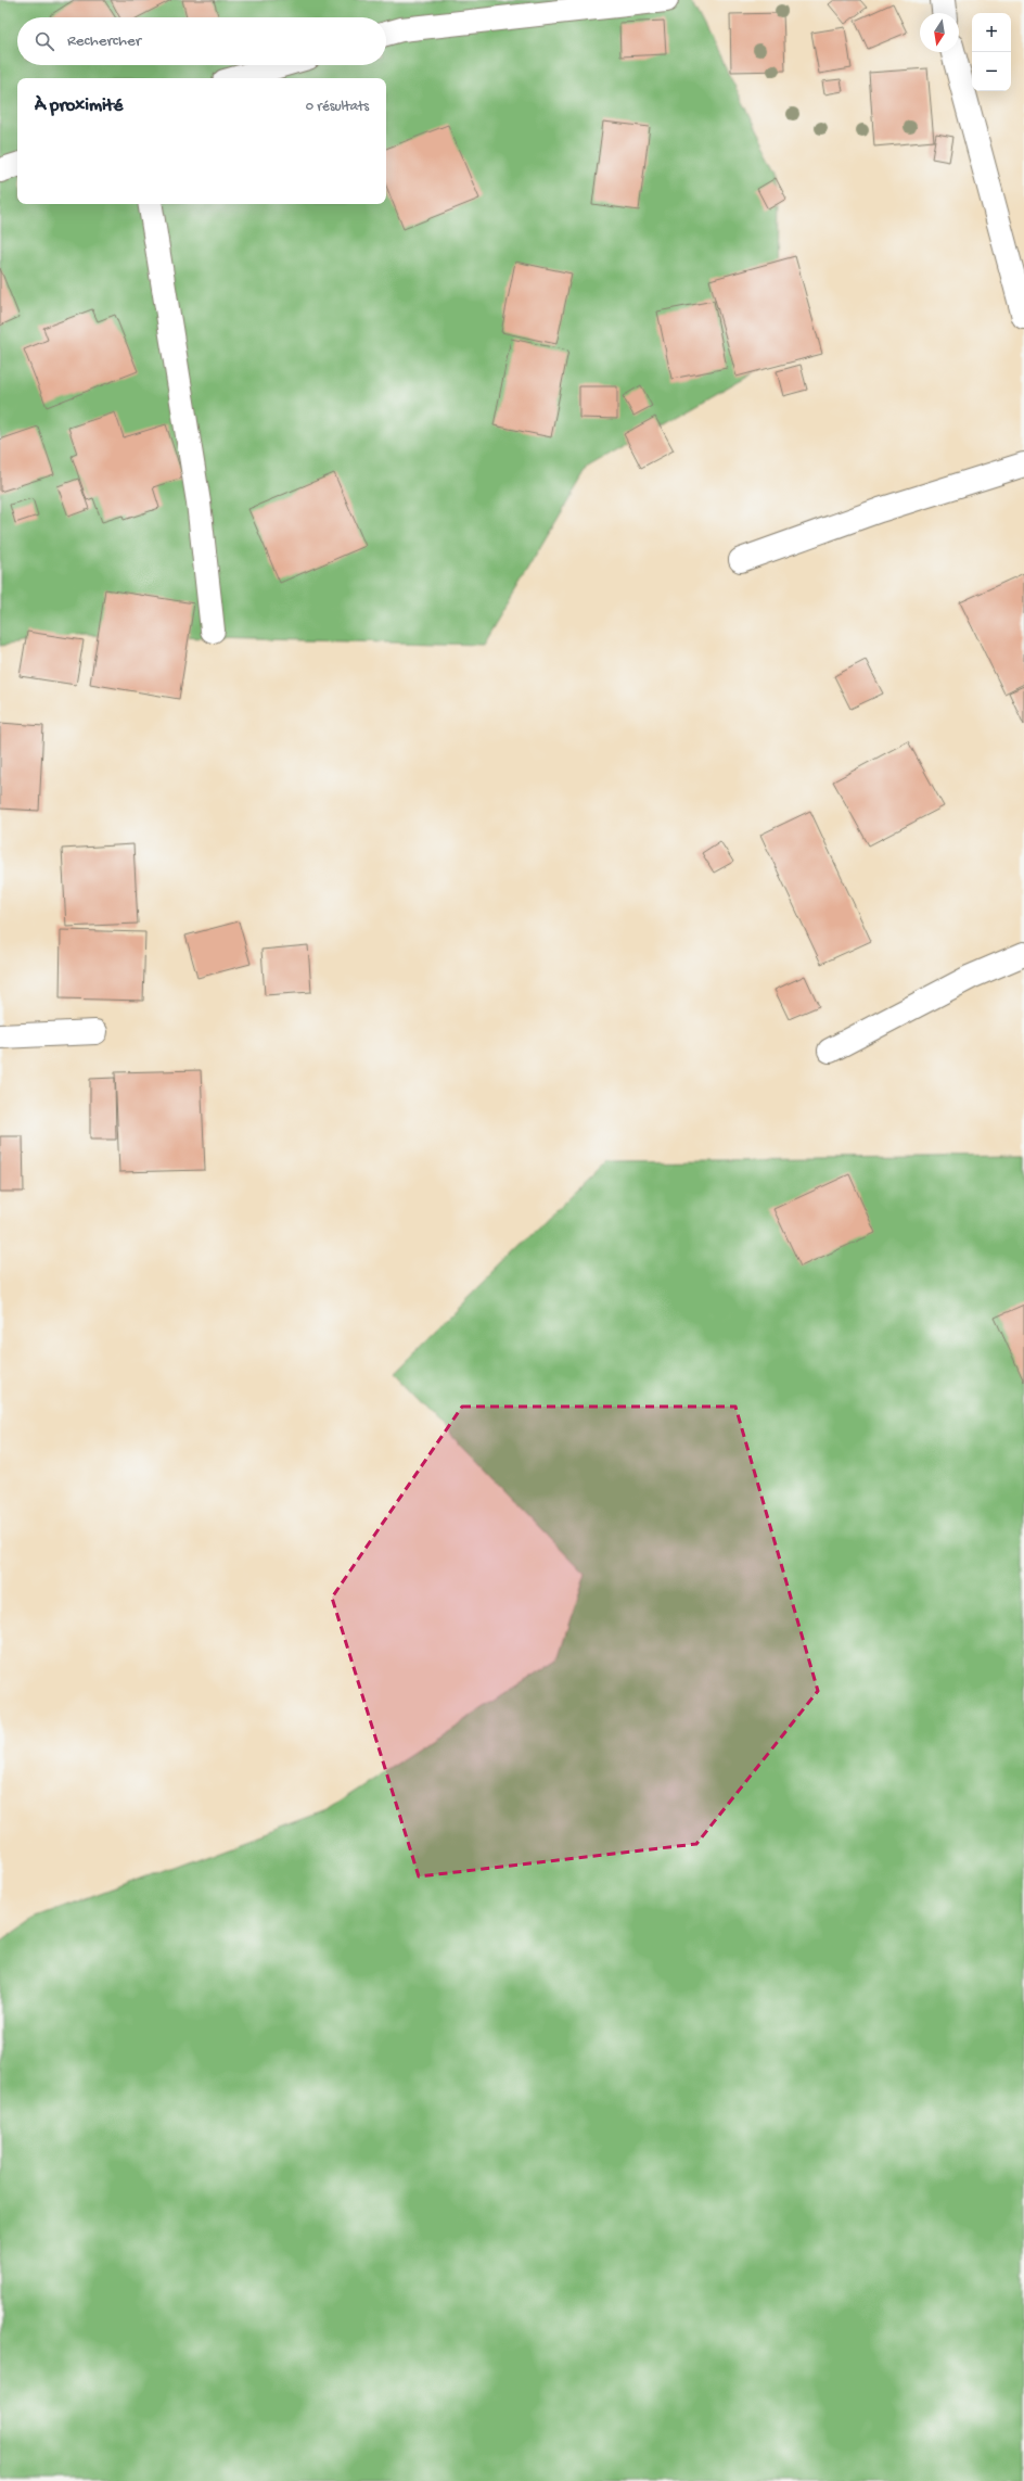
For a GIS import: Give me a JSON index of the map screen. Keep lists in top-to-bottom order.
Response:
{
  "north": "bottom",
  "page": {
    "map_buttons": ["+", "−"],
    "search": "Rechercher",
    "heading": ["À proximité", "0 résultats"]
  }
}
